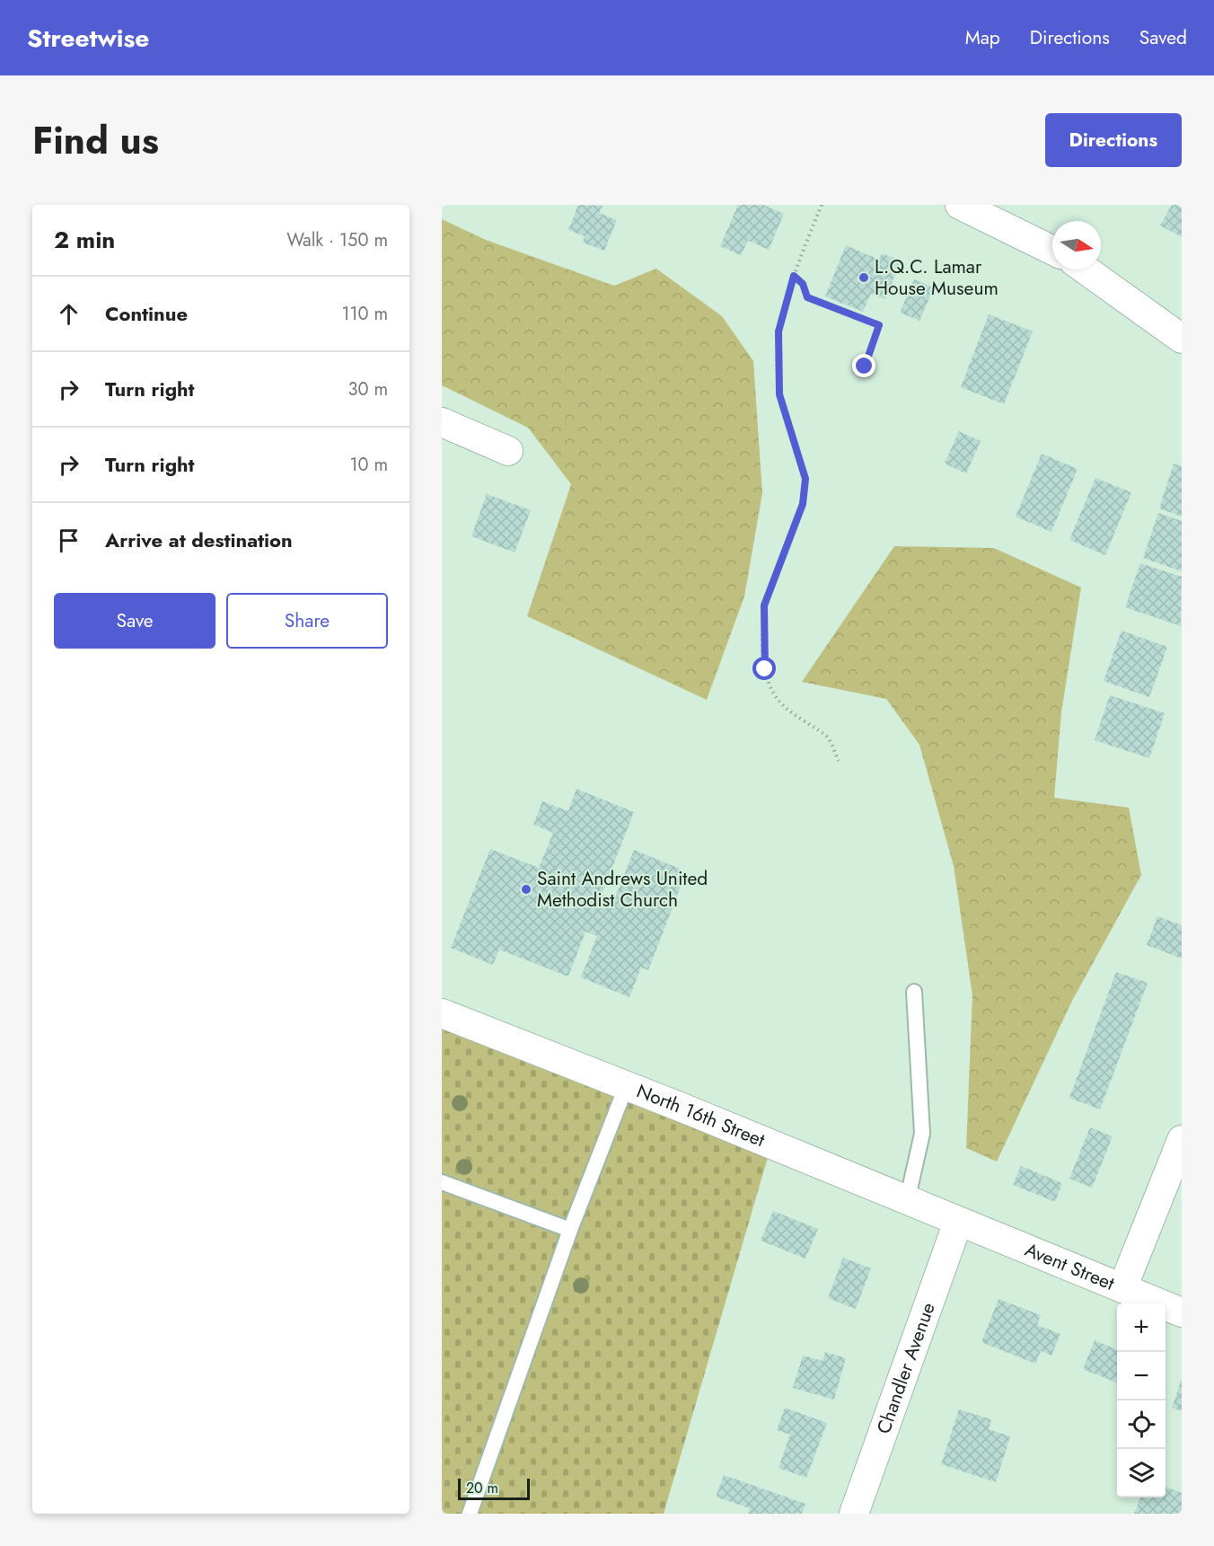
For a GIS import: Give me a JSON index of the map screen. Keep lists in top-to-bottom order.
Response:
{
  "streets": {
    "street": ["North 16th Street", "Avent Street", "Chandler Avenue"]
  },
  "crossings": [
    ["North 16th Street", "Avent Street"],
    ["North 16th Street", "Chandler Avenue"],
    ["Avent Street", "Chandler Avenue"]
  ],
  "places": ["L.Q.C. Lamar House Museum", "Saint Andrews United Methodist Church"],
  "scale_bar": "20 m",
  "north": "right",
  "page": {
    "header": "Streetwise",
    "nav": ["Map", "Directions", "Saved"],
    "title": "Find us",
    "buttons": [
      "Directions",
      ["Save", "Share"]
    ],
    "heading": ["2 min", "Walk · 150 m"],
    "list": [
      ["Continue", "110 m"],
      ["Turn right", "30 m"],
      ["Turn right", "10 m"],
      "Arrive at destination"
    ],
    "map_buttons": ["+", "−"],
    "scale": "20 m"
  }
}
